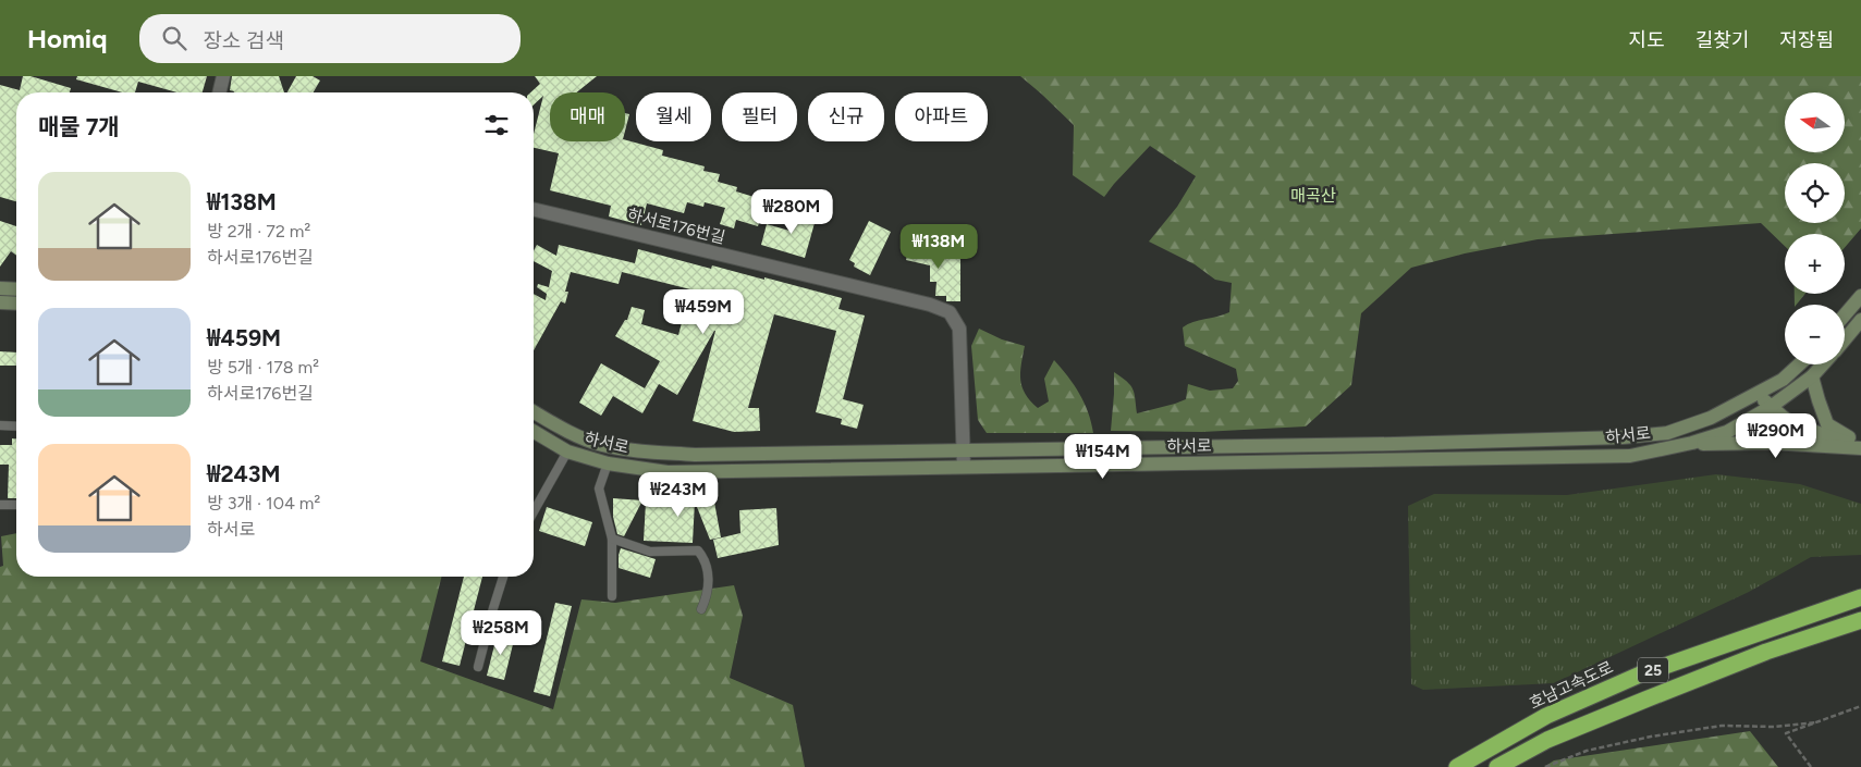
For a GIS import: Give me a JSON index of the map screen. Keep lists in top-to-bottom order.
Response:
{
  "streets": {
    "highway": ["25", "호남고속도로"],
    "main road": ["하서로"],
    "street": ["하서로176번길"]
  },
  "crossings": [
    ["하서로176번길", "하서로"]
  ],
  "parks": ["매곡산"],
  "north": "left",
  "page": {
    "header": "Homiq",
    "search": "장소 검색",
    "nav": ["지도", "길찾기", "저장됨"],
    "map_buttons": ["+", "−"],
    "chip": [
      "매매",
      "월세",
      "필터",
      "신규",
      "아파트"
    ],
    "heading": "매물 7개",
    "list": [
      {
        "name": "₩138M",
        "note": "방 2개 · 72 m² · 하서로176번길"
      },
      {
        "name": "₩459M",
        "note": "방 5개 · 178 m² · 하서로176번길"
      },
      {
        "name": "₩243M",
        "note": "방 3개 · 104 m² · 하서로"
      }
    ],
    "price": [
      "₩280M",
      "₩138M",
      "₩459M",
      "₩290M",
      "₩154M",
      "₩243M",
      "₩258M"
    ]
  }
}
